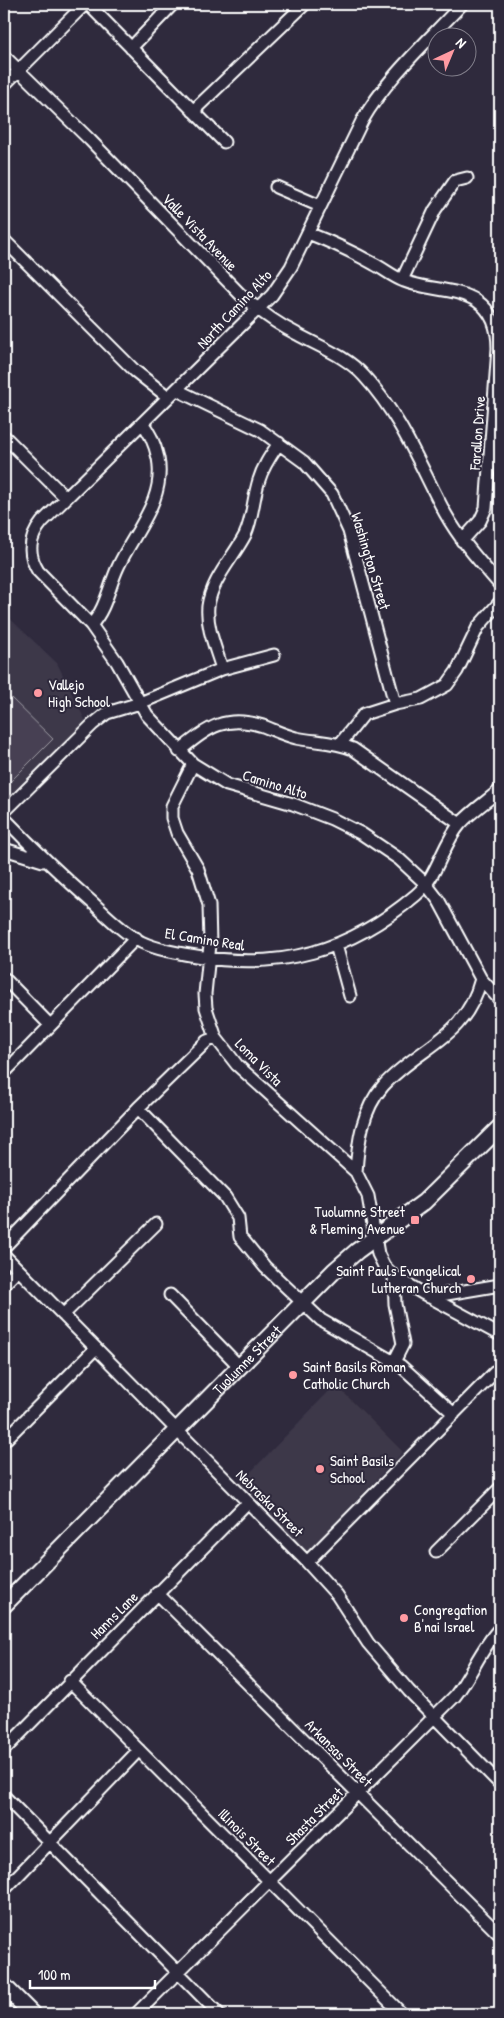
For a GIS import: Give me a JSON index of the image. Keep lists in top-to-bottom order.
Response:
{
  "streets": {
    "main road": ["Tuolumne Street"],
    "street": [
      "Valle Vista Avenue",
      "North Camino Alto",
      "Farallon Drive",
      "Washington Street",
      "Camino Alto",
      "El Camino Real",
      "Loma Vista",
      "Nebraska Street",
      "Hanns Lane",
      "Arkansas Street",
      "Shasta Street",
      "Illinois Street"
    ]
  },
  "crossings": [
    ["Valle Vista Avenue", "North Camino Alto"],
    ["Valle Vista Avenue", "Farallon Drive"],
    ["North Camino Alto", "Farallon Drive"],
    ["North Camino Alto", "Washington Street"],
    ["North Camino Alto", "Camino Alto"],
    ["Camino Alto", "El Camino Real"],
    ["Camino Alto", "Loma Vista"],
    ["El Camino Real", "Loma Vista"],
    ["Loma Vista", "Tuolumne Street"],
    ["Tuolumne Street", "Nebraska Street"],
    ["Nebraska Street", "Hanns Lane"],
    ["Nebraska Street", "Shasta Street"],
    ["Hanns Lane", "Arkansas Street"],
    ["Hanns Lane", "Illinois Street"],
    ["Arkansas Street", "Shasta Street"],
    ["Shasta Street", "Illinois Street"]
  ],
  "places": {
    "other": [
      "Vallejo High School",
      "Saint Pauls Evangelical Lutheran Church",
      "Saint Basils Roman Catholic Church",
      "Saint Basils School",
      "Congregation B'nai Israel"
    ],
    "transit": ["Tuolumne Street & Fleming Avenue"]
  },
  "scale_bar": "100 m",
  "north": "top right"
}
